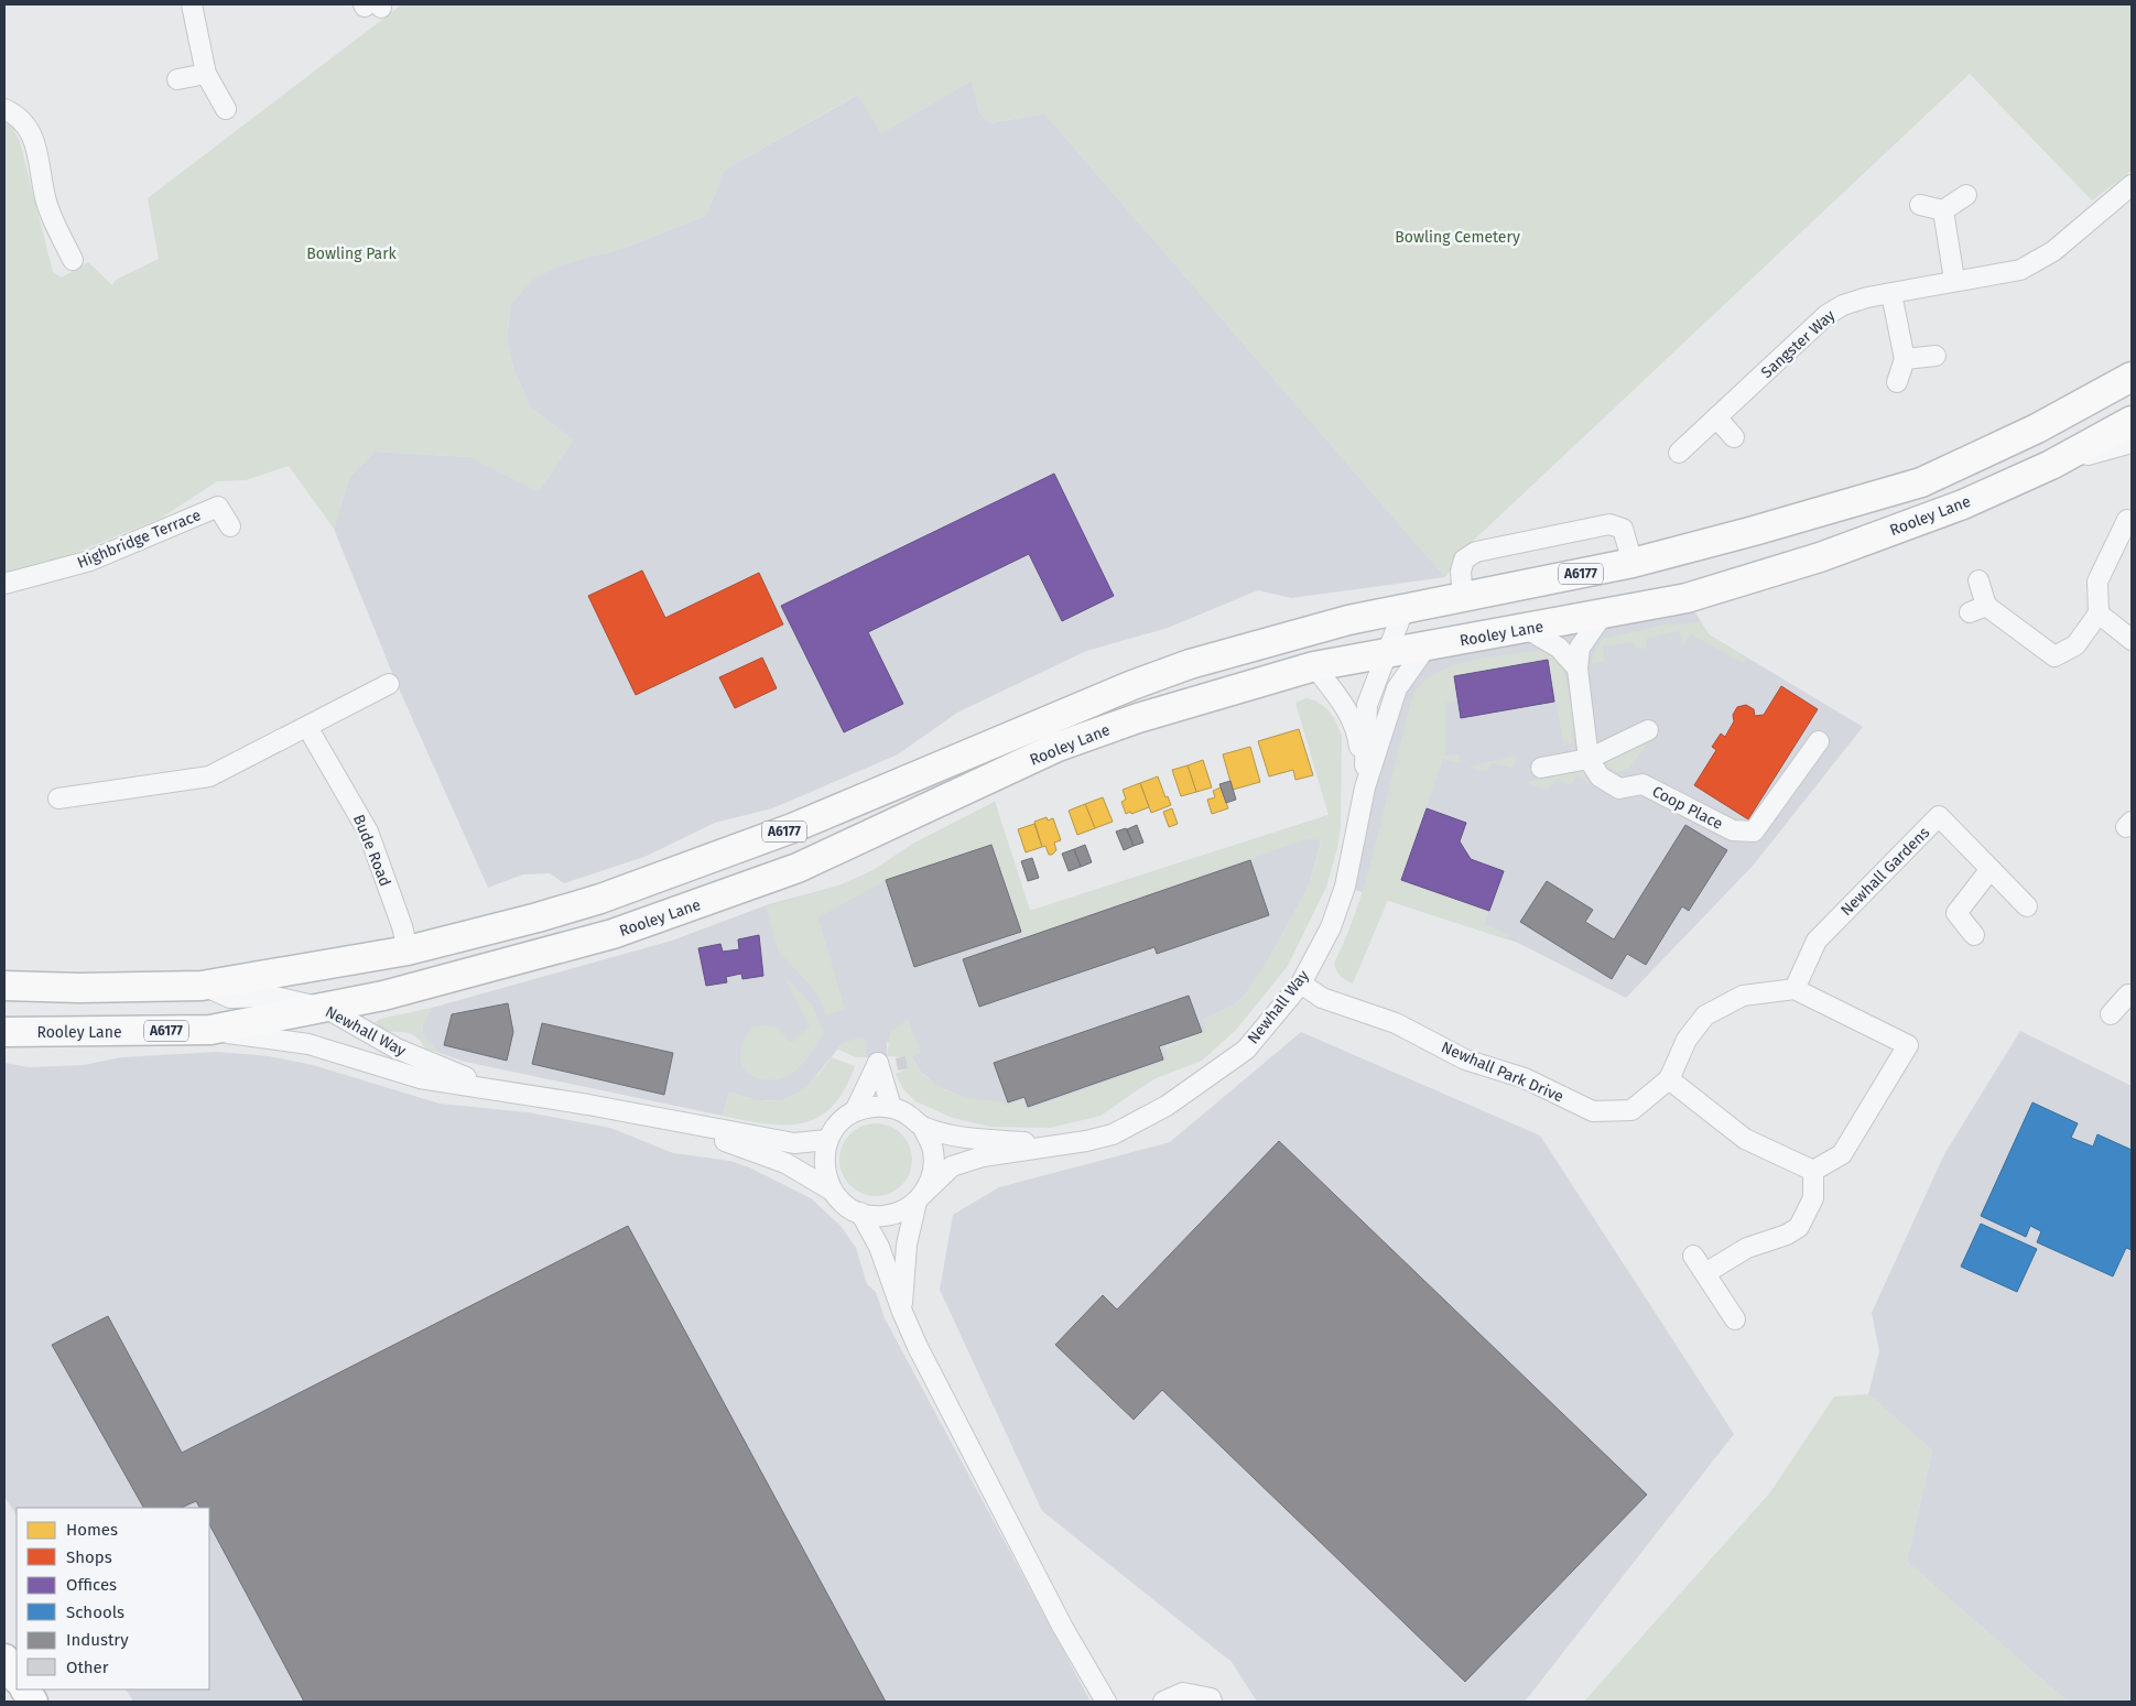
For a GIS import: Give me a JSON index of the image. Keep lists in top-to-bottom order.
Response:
{
  "streets": {
    "highway": ["Rooley Lane", "A6177"],
    "street": [
      "Sangster Way",
      "Highbridge Terrace",
      "Coop Place",
      "Bude Road",
      "Newhall Gardens",
      "Newhall Way",
      "Newhall Park Drive"
    ]
  },
  "crossings": [
    ["Rooley Lane", "Bude Road"],
    ["Rooley Lane", "Newhall Way"],
    ["Newhall Gardens", "Newhall Park Drive"],
    ["Newhall Way", "Newhall Park Drive"]
  ],
  "parks": ["Bowling Cemetery", "Bowling Park"],
  "legend": [
    "Homes",
    "Shops",
    "Offices",
    "Schools",
    "Industry",
    "Other"
  ]
}
